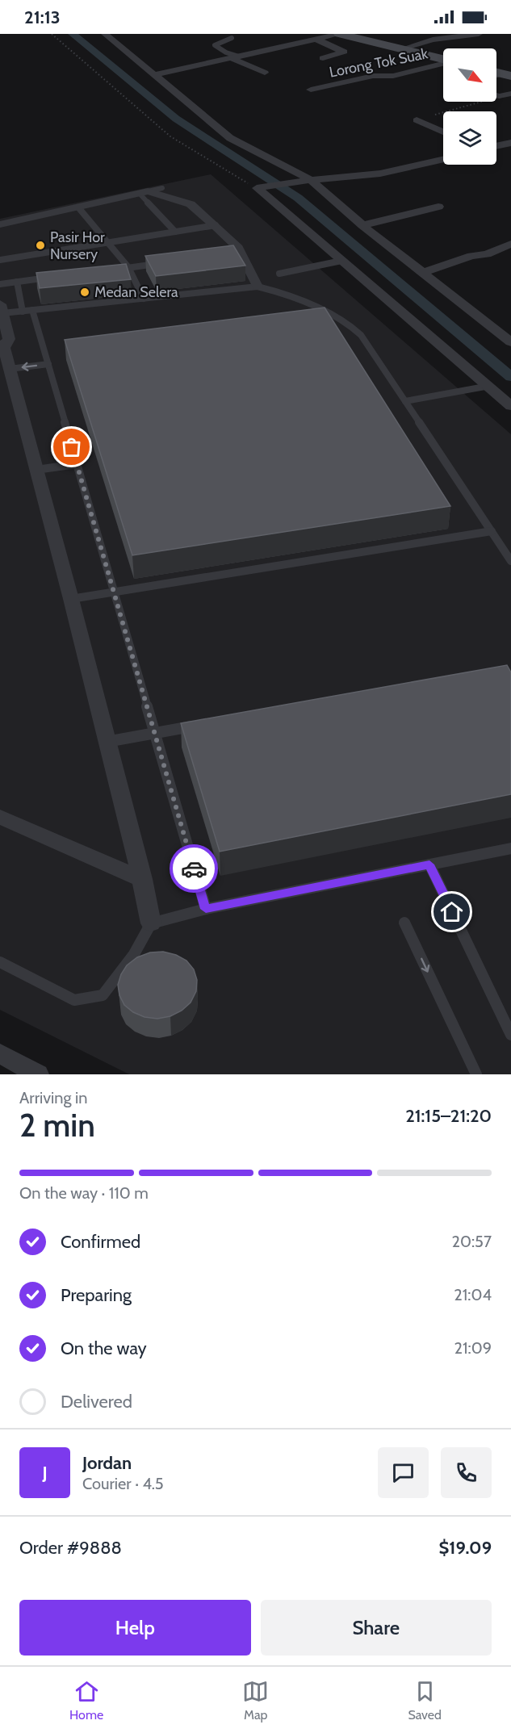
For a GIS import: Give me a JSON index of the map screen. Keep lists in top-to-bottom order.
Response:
{
  "streets": {
    "street": ["Lorong Tok Suak"]
  },
  "places": ["Pasir Hor Nursery", "Medan Selera"],
  "north": "bottom right",
  "page": {
    "status": "21:13",
    "heading": ["2 min", "Arriving in", "21:15–21:20"],
    "panel": [
      "Jordan",
      "Courier · 4.5",
      "Order #9888",
      "$19.09"
    ],
    "bar": "On the way · 110 m",
    "list": [
      ["Confirmed", "20:57"],
      ["Preparing", "21:04"],
      ["On the way", "21:09"],
      "Delivered"
    ],
    "round": "J",
    "buttons": ["Help", "Share"],
    "tabs": ["Home", "Map", "Saved"]
  }
}
